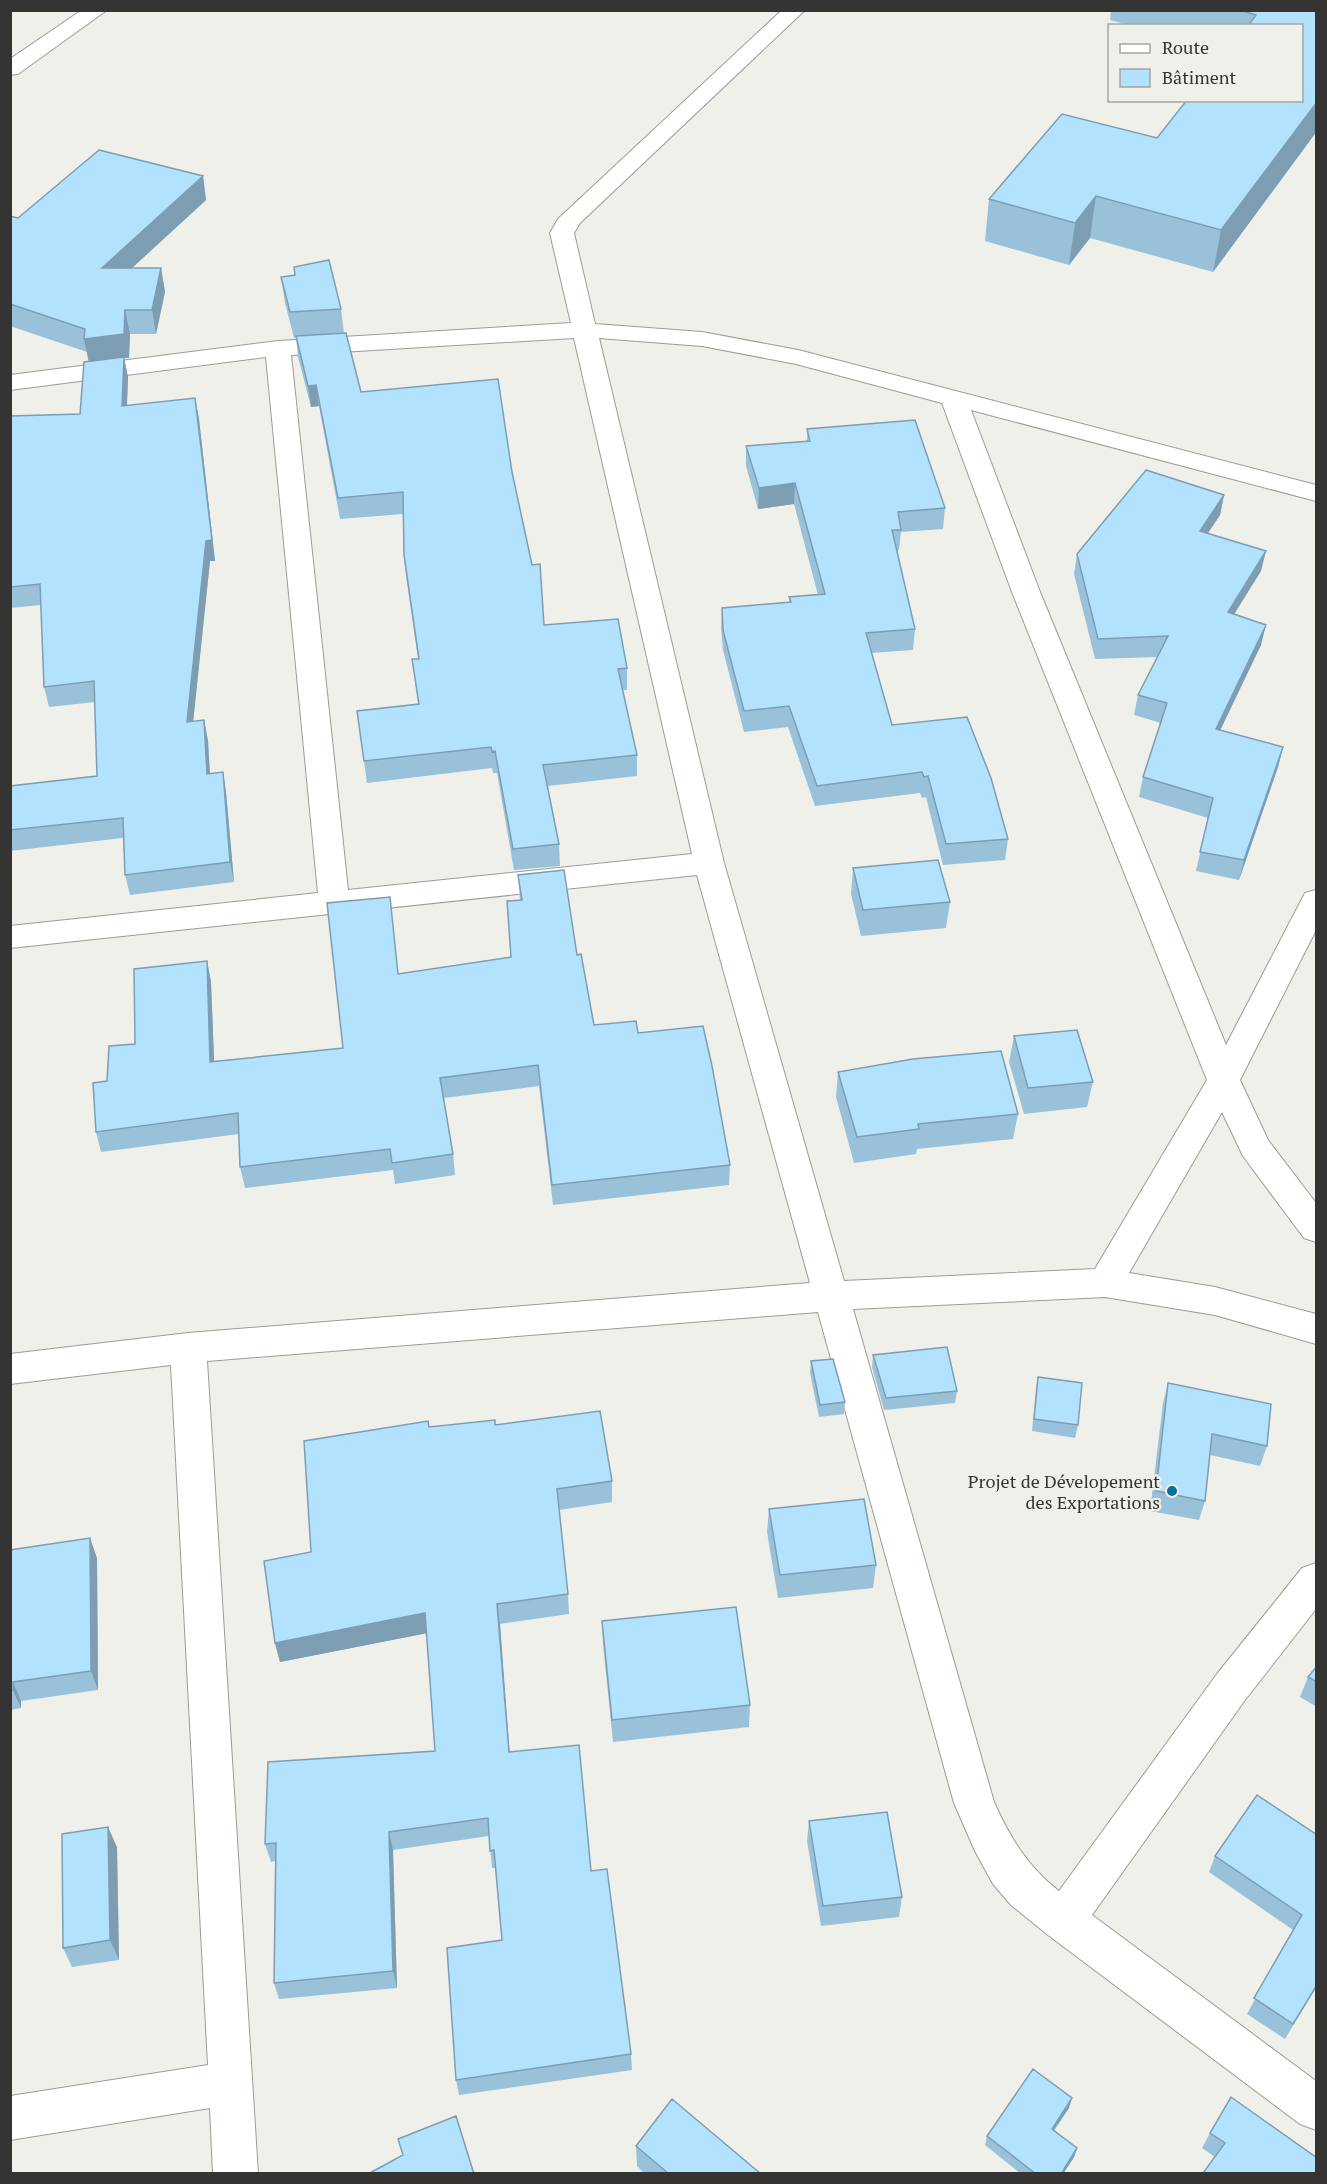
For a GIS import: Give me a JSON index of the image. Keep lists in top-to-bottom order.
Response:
{
  "places": ["Projet de Dévelopement des Exportations"],
  "legend": ["Route", "Bâtiment"]
}
